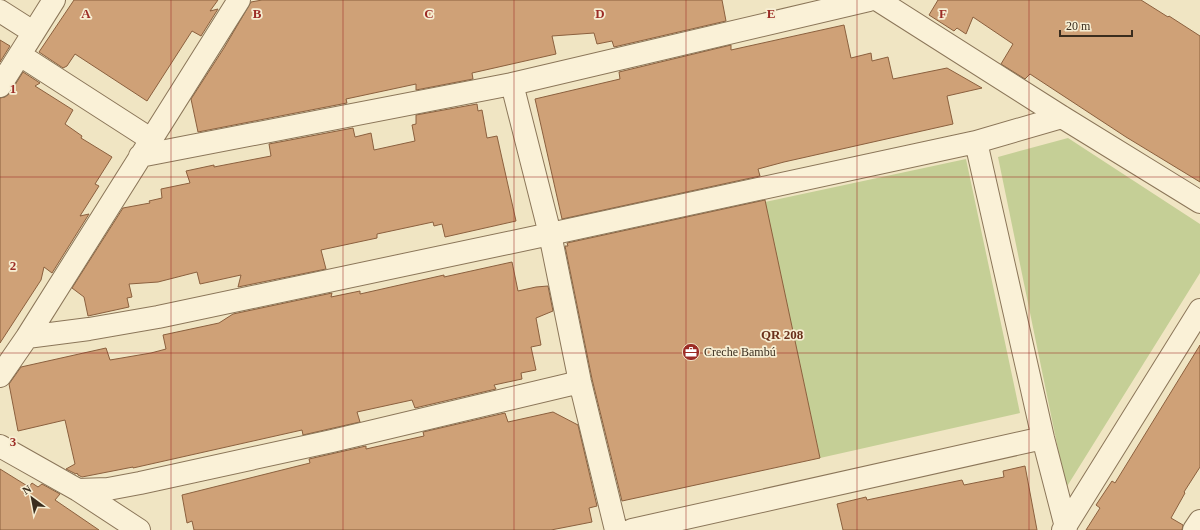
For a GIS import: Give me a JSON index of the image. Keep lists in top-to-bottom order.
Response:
{
  "districts": ["QR 208"],
  "places": {
    "office": ["Creche Bambú"]
  },
  "scale_bar": "20 m",
  "north": "top left",
  "grid": {
    "columns": [
      "A",
      "B",
      "C",
      "D",
      "E",
      "F"
    ],
    "rows": ["1", "2", "3"]
  }
}
